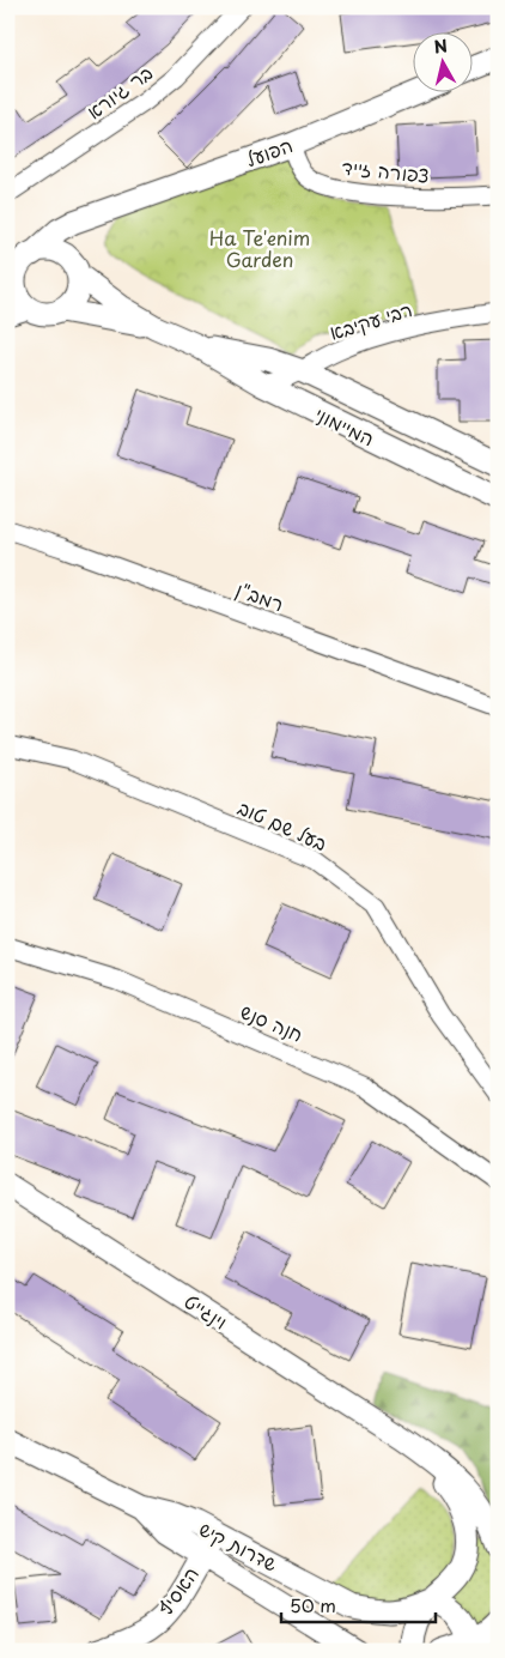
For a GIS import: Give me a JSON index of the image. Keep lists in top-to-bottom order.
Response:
{
  "streets": {
    "street": [
      "בר גיורא",
      "הפועל",
      "צפורה זייד",
      "רבי עקיבא",
      "המיימוני",
      "רמב\"ן",
      "בעל שם טוב",
      "חנה סנש",
      "וינגייט",
      "שדרות קיש",
      "האסיף"
    ]
  },
  "crossings": [
    ["הפועל", "צפורה זייד"],
    ["הפועל", "המיימוני"],
    ["רבי עקיבא", "המיימוני"],
    ["וינגייט", "שדרות קיש"],
    ["שדרות קיש", "האסיף"]
  ],
  "parks": ["Ha Te'enim Garden"],
  "scale_bar": "50 m",
  "north": "top"
}
